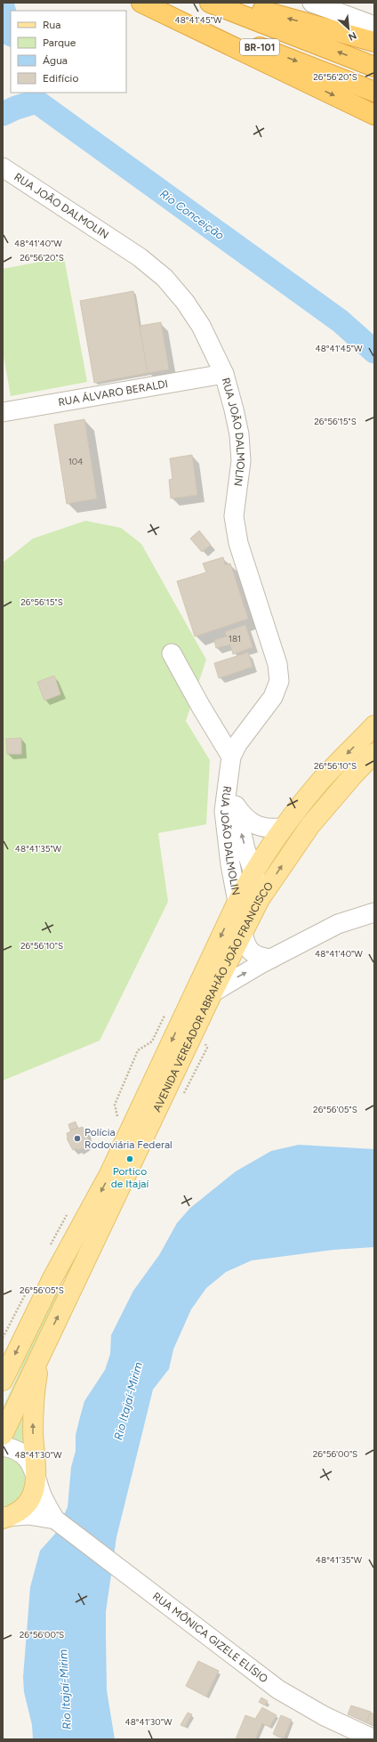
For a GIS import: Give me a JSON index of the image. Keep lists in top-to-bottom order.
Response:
{
  "streets": {
    "highway": ["BR-101"],
    "main road": ["AVENIDA VEREADOR ABRAHÃO JOÃO FRANCISCO"],
    "street": ["RUA JOÃO DALMOLIN", "RUA ÁLVARO BERALDI", "RUA MÔNICA GIZELE ELÍSIO"]
  },
  "crossings": [
    ["RUA JOÃO DALMOLIN", "RUA ÁLVARO BERALDI"],
    ["RUA JOÃO DALMOLIN", "AVENIDA VEREADOR ABRAHÃO JOÃO FRANCISCO"]
  ],
  "water": ["Rio Conceição", "Rio Itajaí-Mirim"],
  "places": ["Polícia Rodoviária Federal", "Portico de Itajaí"],
  "house_numbers": ["104", "181"],
  "legend": [
    "Rua",
    "Parque",
    "Água",
    "Edifício"
  ],
  "north": "bottom right",
  "coordinates": [
    "48°41'45\"W",
    "26°56'20\"S",
    "48°41'40\"W",
    "26°56'15\"S",
    "26°56'10\"S",
    "48°41'35\"W",
    "26°56'05\"S",
    "26°56'00\"S",
    "48°41'30\"W"
  ]
}
